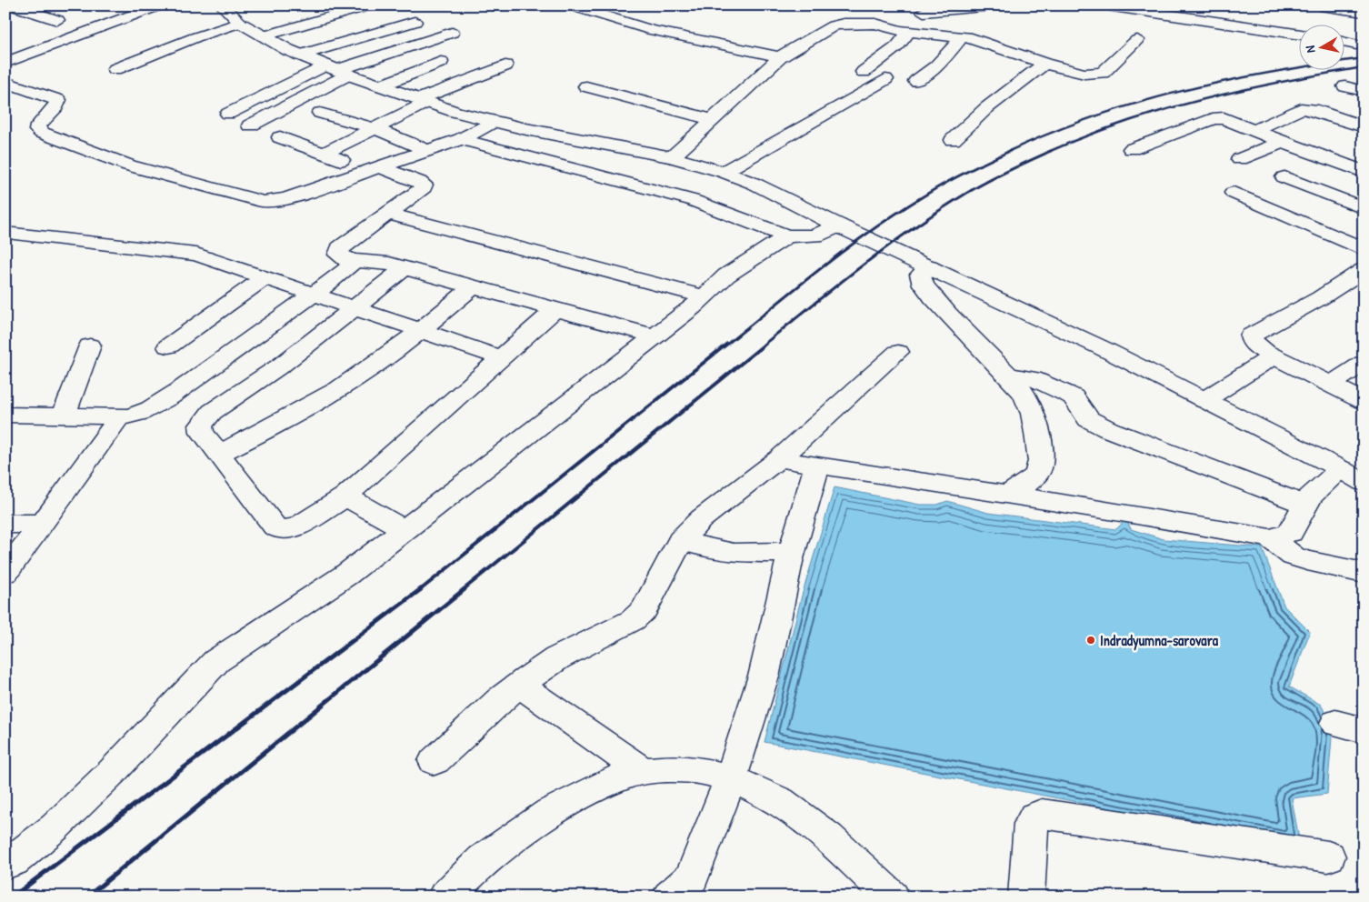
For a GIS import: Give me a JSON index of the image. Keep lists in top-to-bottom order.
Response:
{
  "places": ["Indradyumna-sarovara"],
  "north": "left"
}
